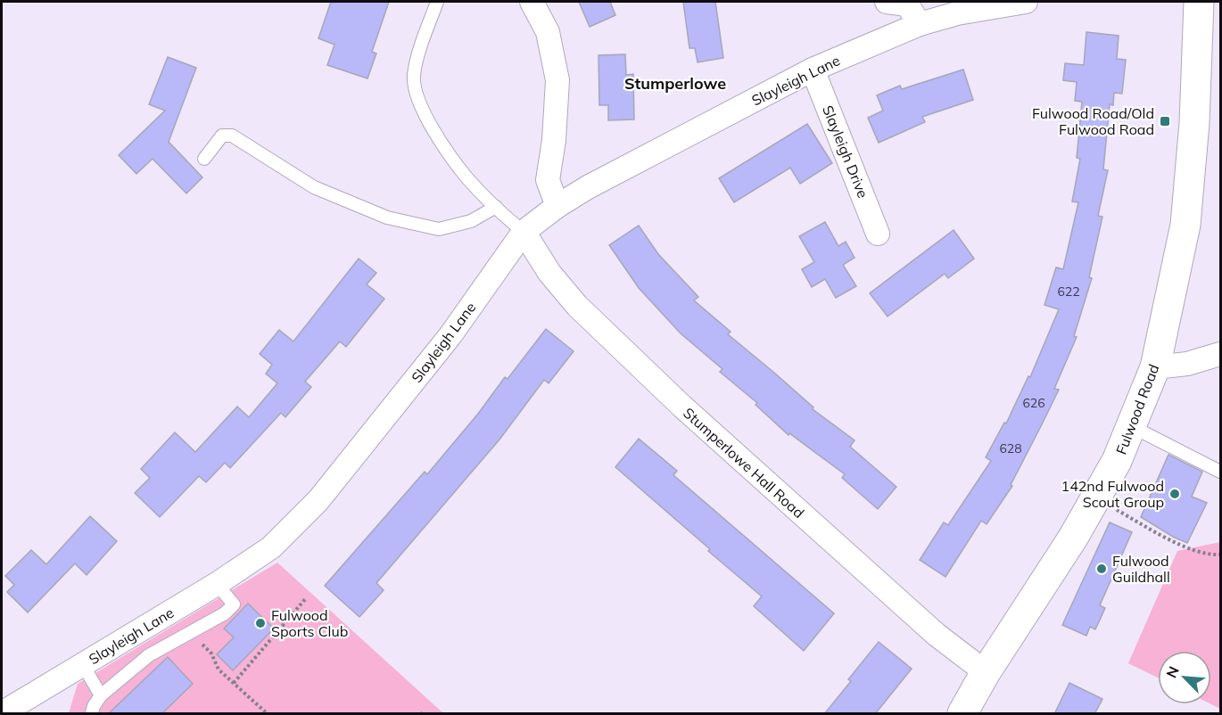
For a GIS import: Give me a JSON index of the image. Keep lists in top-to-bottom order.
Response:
{
  "streets": {
    "street": [
      "Slayleigh Lane",
      "Slayleigh Drive",
      "Fulwood Road",
      "Stumperlowe Hall Road"
    ]
  },
  "crossings": [
    ["Slayleigh Lane", "Slayleigh Drive"],
    ["Slayleigh Lane", "Stumperlowe Hall Road"],
    ["Fulwood Road", "Stumperlowe Hall Road"]
  ],
  "districts": ["Stumperlowe"],
  "places": {
    "transit": ["Fulwood Road/Old Fulwood Road"],
    "other": ["142nd Fulwood Scout Group", "Fulwood Guildhall", "Fulwood Sports Club"]
  },
  "house_numbers": ["622", "626", "628"],
  "north": "top left"
}
